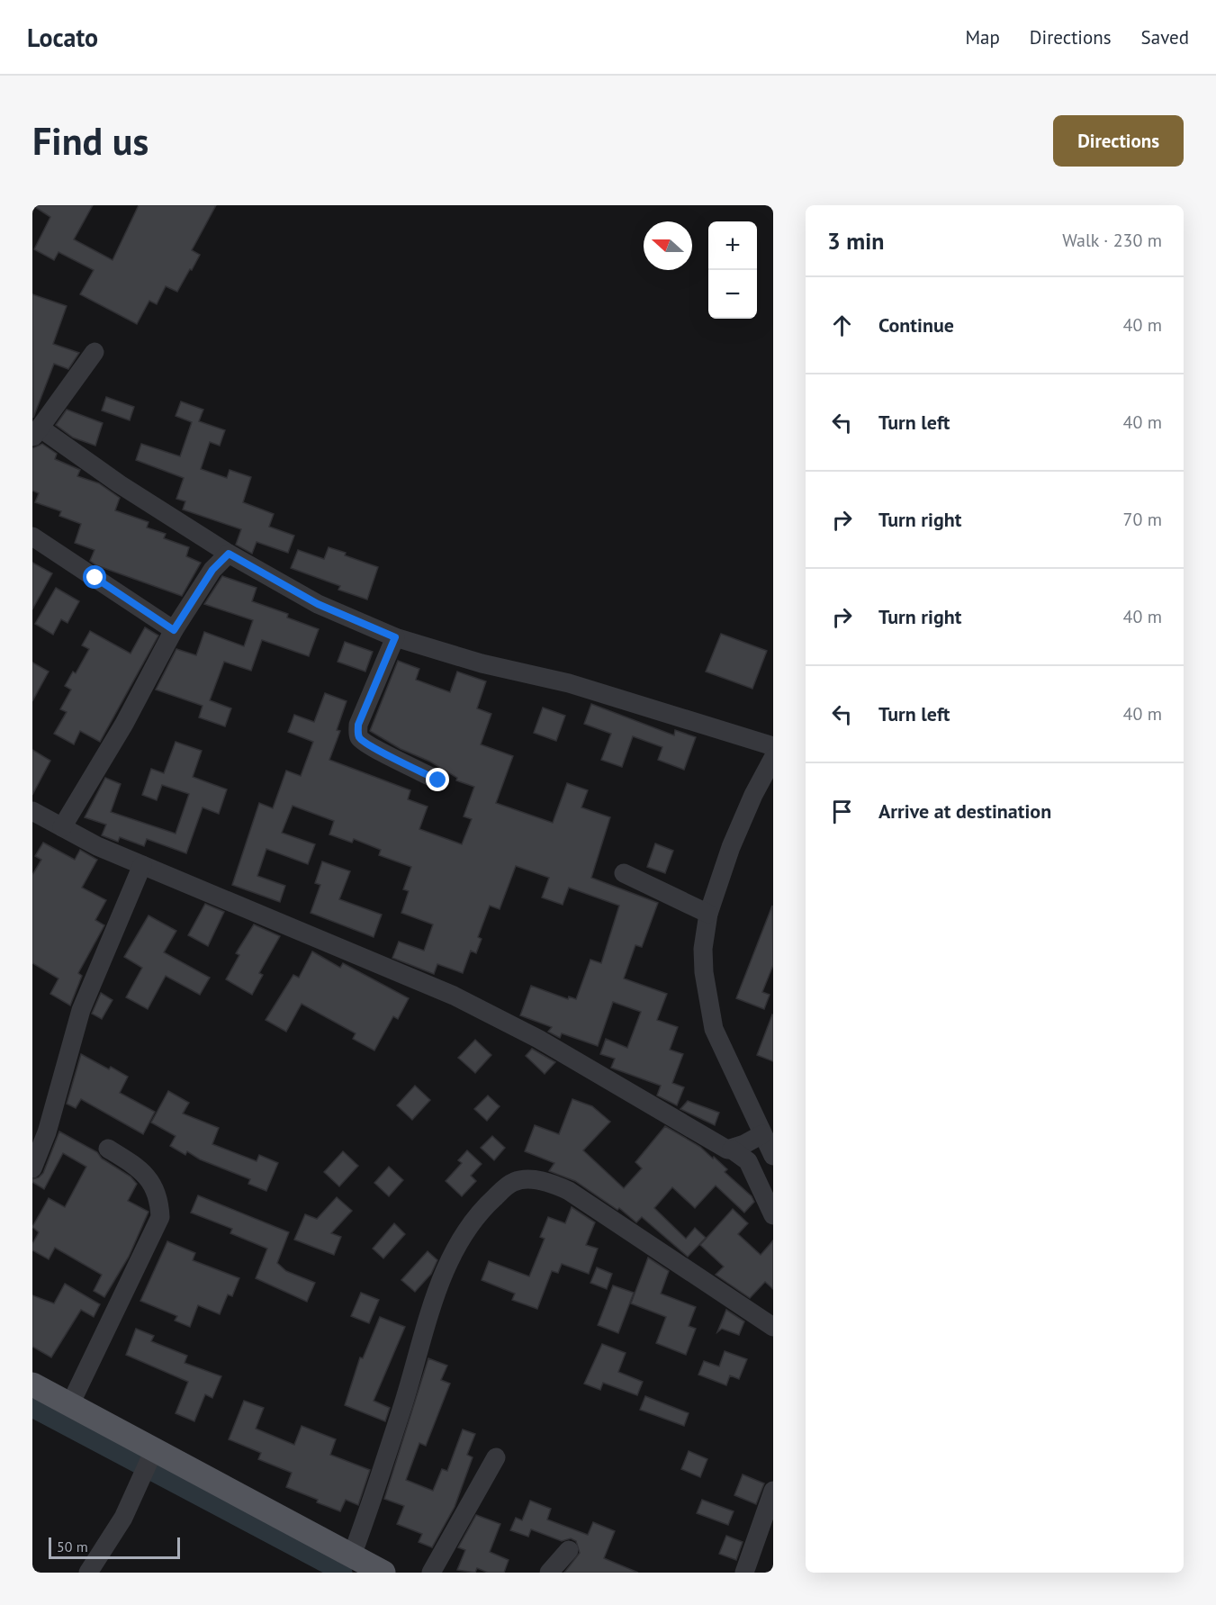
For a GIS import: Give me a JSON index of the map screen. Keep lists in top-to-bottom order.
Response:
{
  "scale_bar": "50 m",
  "north": "left",
  "page": {
    "header": "Locato",
    "nav": ["Map", "Directions", "Saved"],
    "buttons": "Directions",
    "title": "Find us",
    "heading": ["3 min", "Walk · 230 m"],
    "map_buttons": ["+", "−"],
    "list": [
      ["Continue", "40 m"],
      ["Turn left", "40 m"],
      ["Turn right", "70 m"],
      ["Turn right", "40 m"],
      ["Turn left", "40 m"],
      "Arrive at destination"
    ],
    "scale": "50 m"
  }
}
